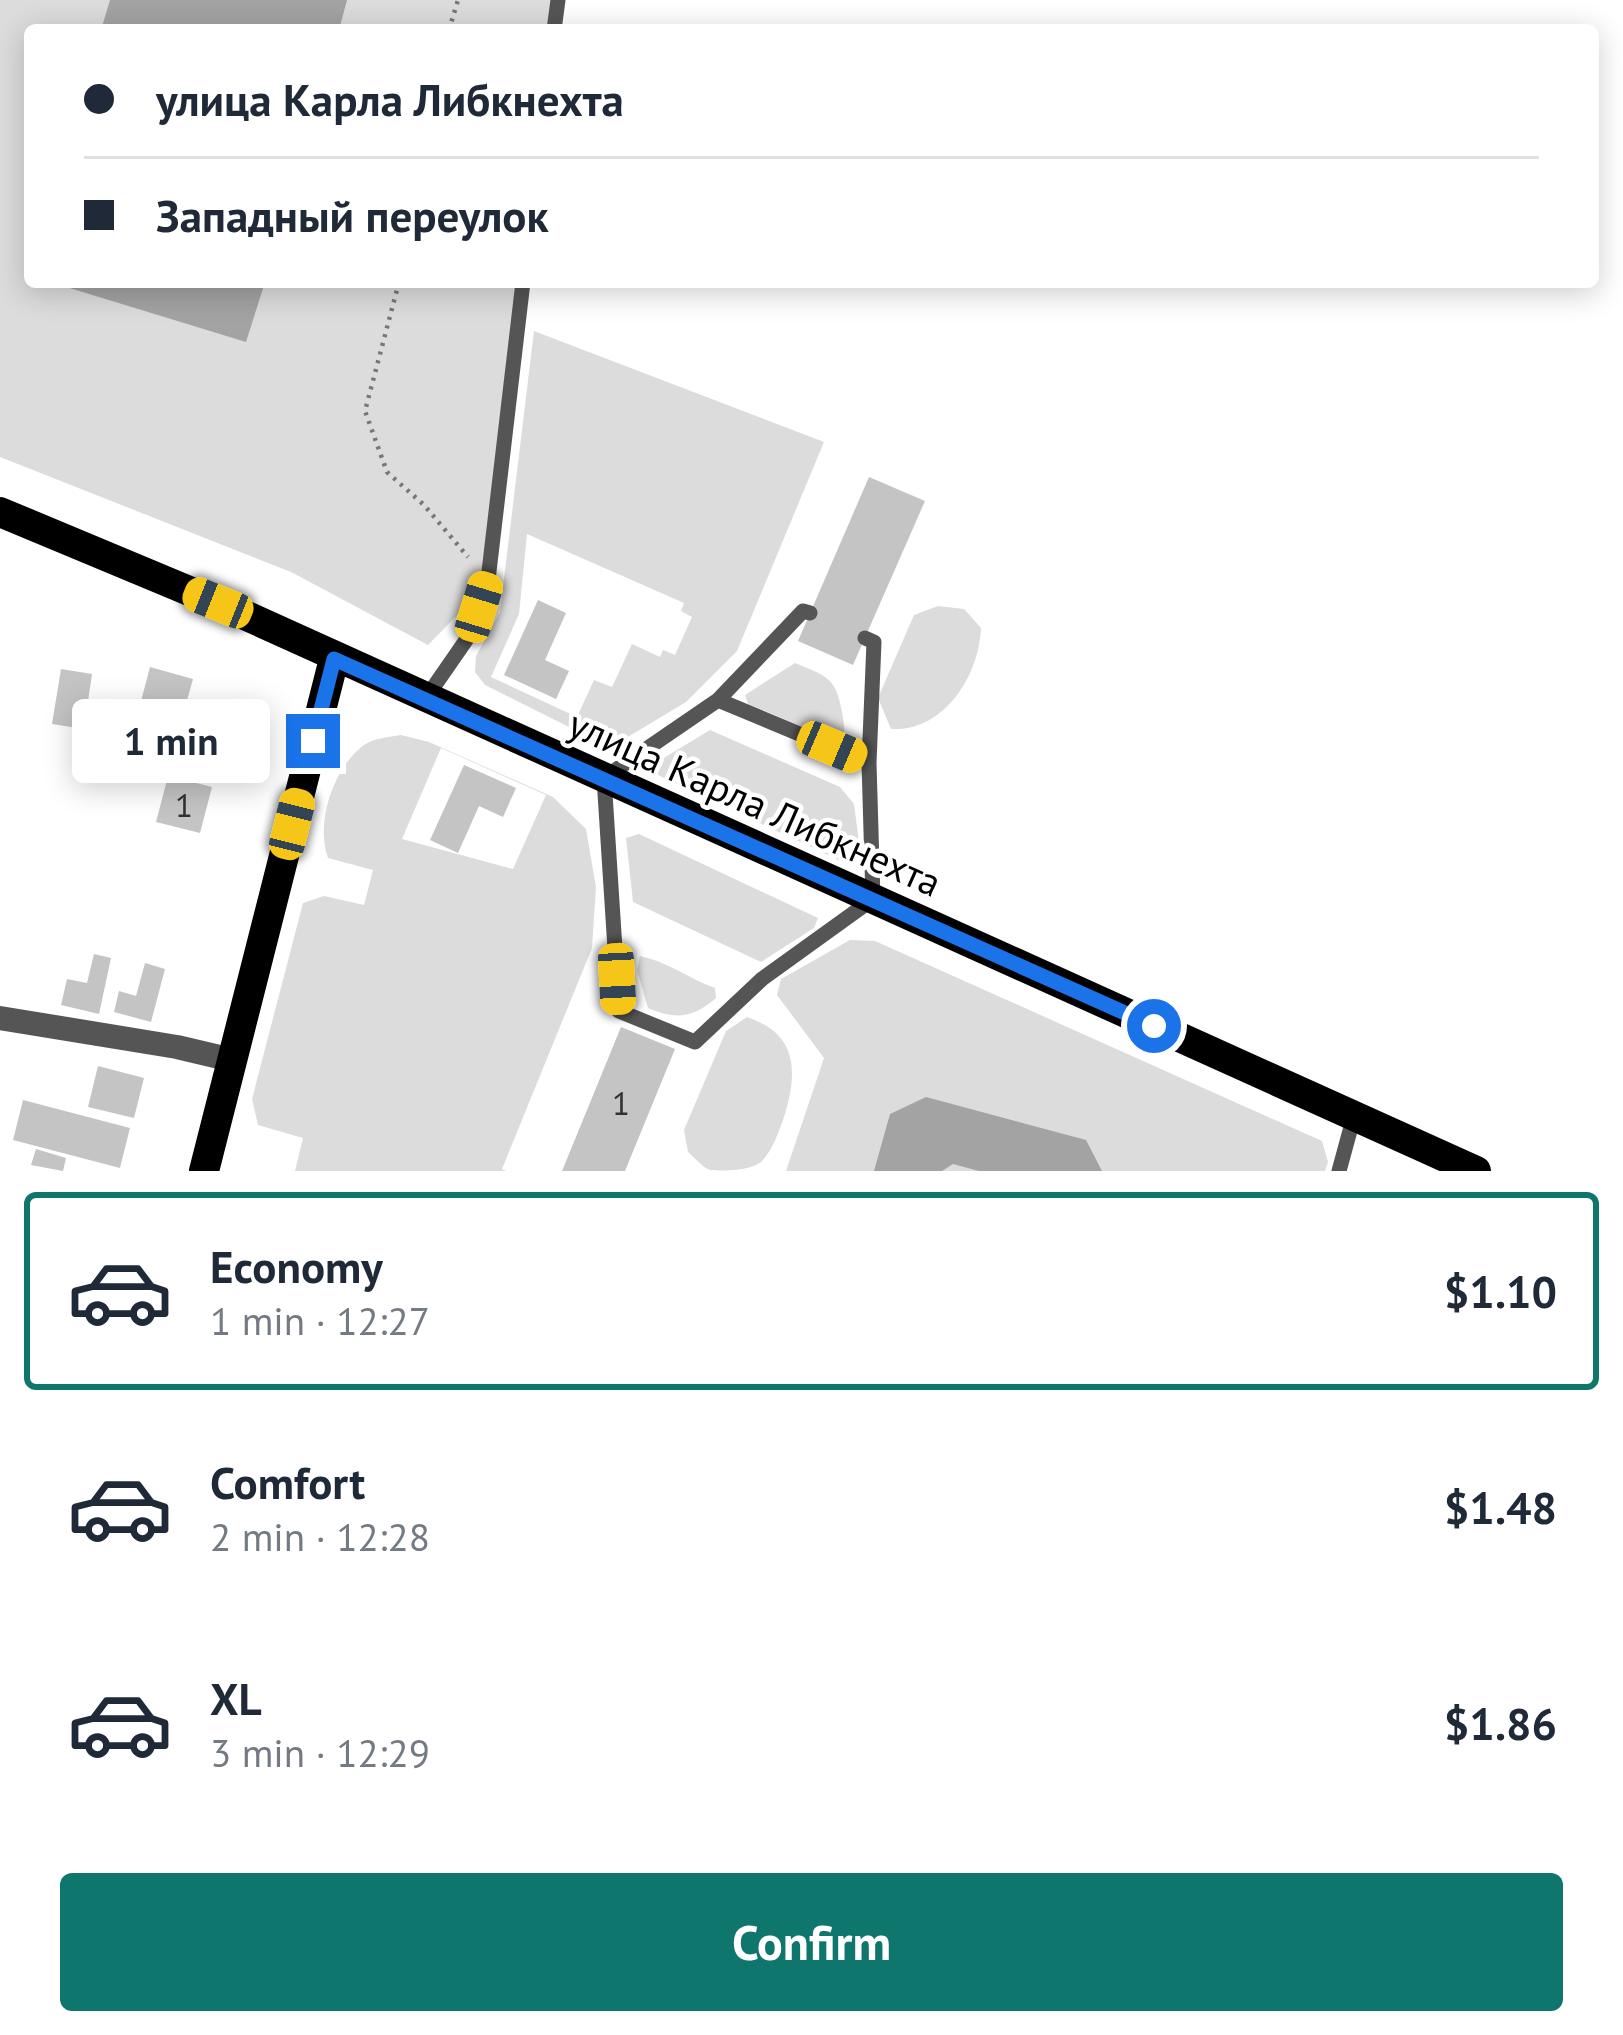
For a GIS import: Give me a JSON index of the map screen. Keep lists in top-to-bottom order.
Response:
{
  "streets": {
    "main road": ["улица Карла Либкнехта"]
  },
  "house_numbers": ["1", "1"],
  "page": {
    "banner": ["улица Карла Либкнехта", "Западный переулок"],
    "bubble": "1 min",
    "list": [
      {
        "name": "Economy",
        "note": "1 min · 12:27",
        "value": "$1.10"
      },
      {
        "name": "Comfort",
        "note": "2 min · 12:28",
        "value": "$1.48"
      },
      {
        "name": "XL",
        "note": "3 min · 12:29",
        "value": "$1.86"
      }
    ],
    "buttons": "Confirm"
  }
}
